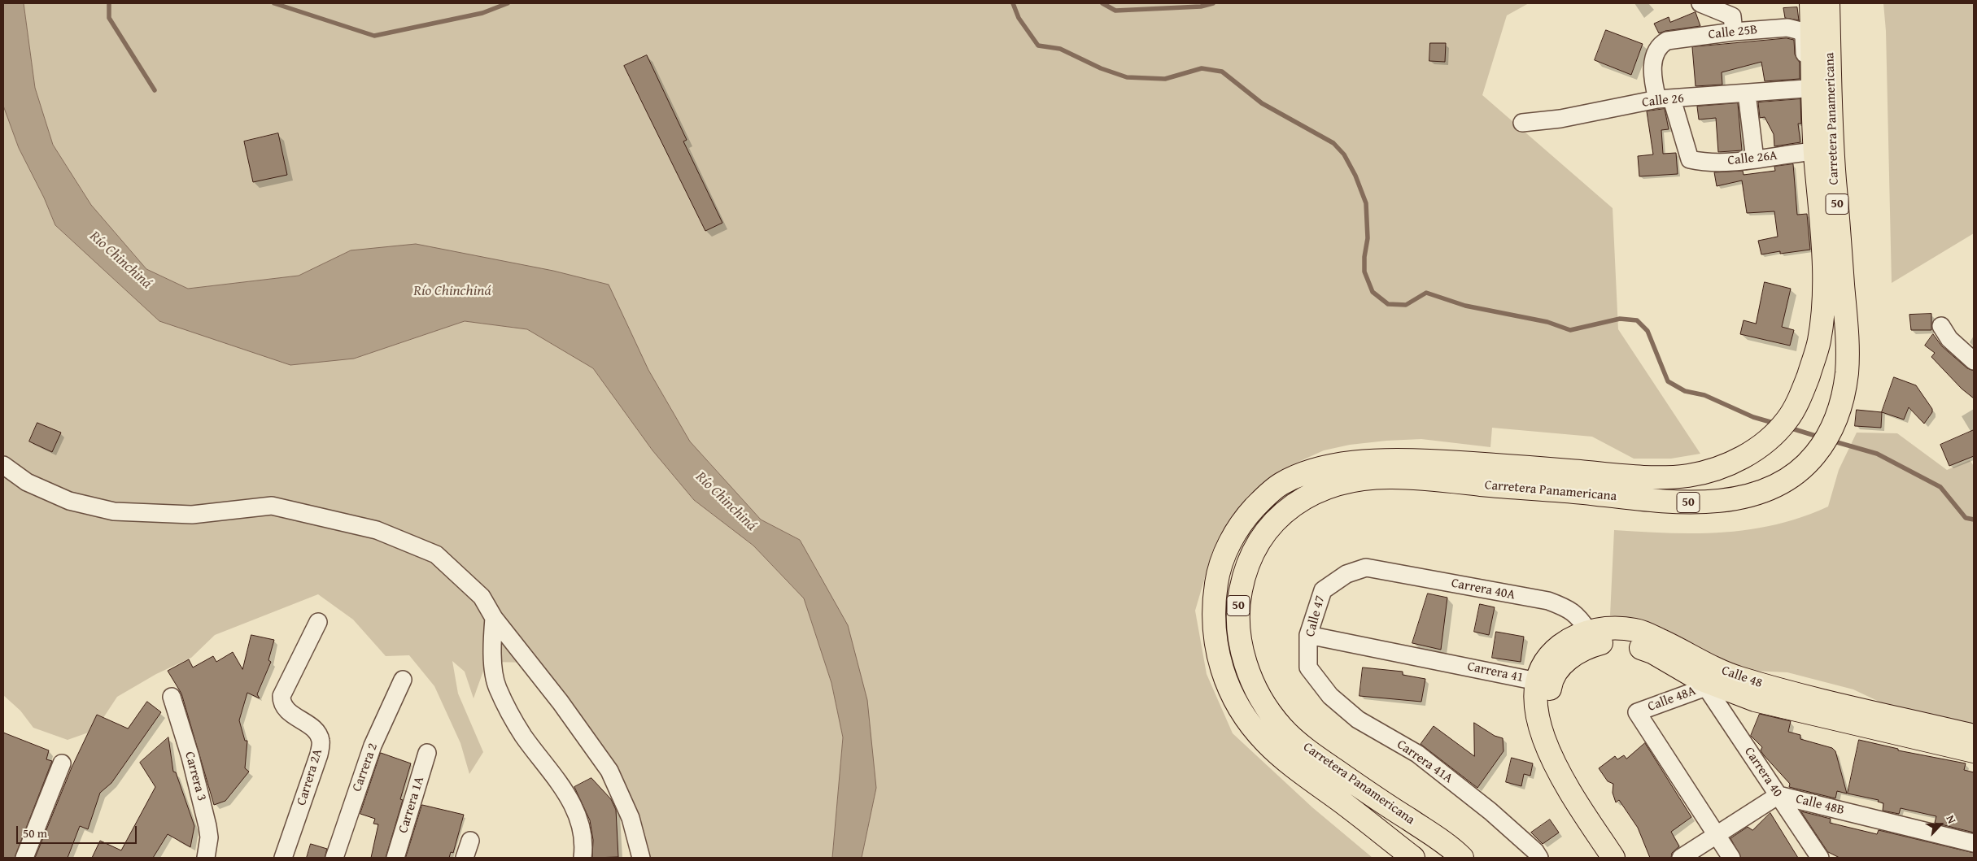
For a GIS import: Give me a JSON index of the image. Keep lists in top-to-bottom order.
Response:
{
  "streets": {
    "main road": [
      "Carretera Panamericana",
      "50",
      "Carrera 41",
      "Calle 48"
    ],
    "street": [
      "Calle 25B",
      "Calle 26",
      "Calle 26A",
      "Carrera 40A",
      "Calle 47",
      "Calle 48A",
      "Carrera 41A",
      "Carrera 2",
      "Carrera 40",
      "Carrera 3",
      "Carrera 2A",
      "Carrera 1A",
      "Calle 48B"
    ]
  },
  "crossings": [
    ["Calle 25B", "Calle 26"],
    ["Calle 25B", "Calle 26A"],
    ["Calle 26", "Calle 26A"],
    ["Carretera Panamericana", "Calle 26A"],
    ["Carrera 40A", "Calle 47"],
    ["Carrera 40A", "Calle 48"],
    ["Calle 47", "Carrera 41"],
    ["Calle 47", "Carrera 41A"],
    ["Carrera 41", "Calle 48"],
    ["Calle 48", "Calle 48A"],
    ["Calle 48", "Carrera 40"],
    ["Calle 48A", "Carrera 40"],
    ["Calle 48A", "Calle 48B"],
    ["Carrera 40", "Calle 48B"]
  ],
  "water": ["Río Chinchiná"],
  "scale_bar": "50 m",
  "north": "top right"
}
